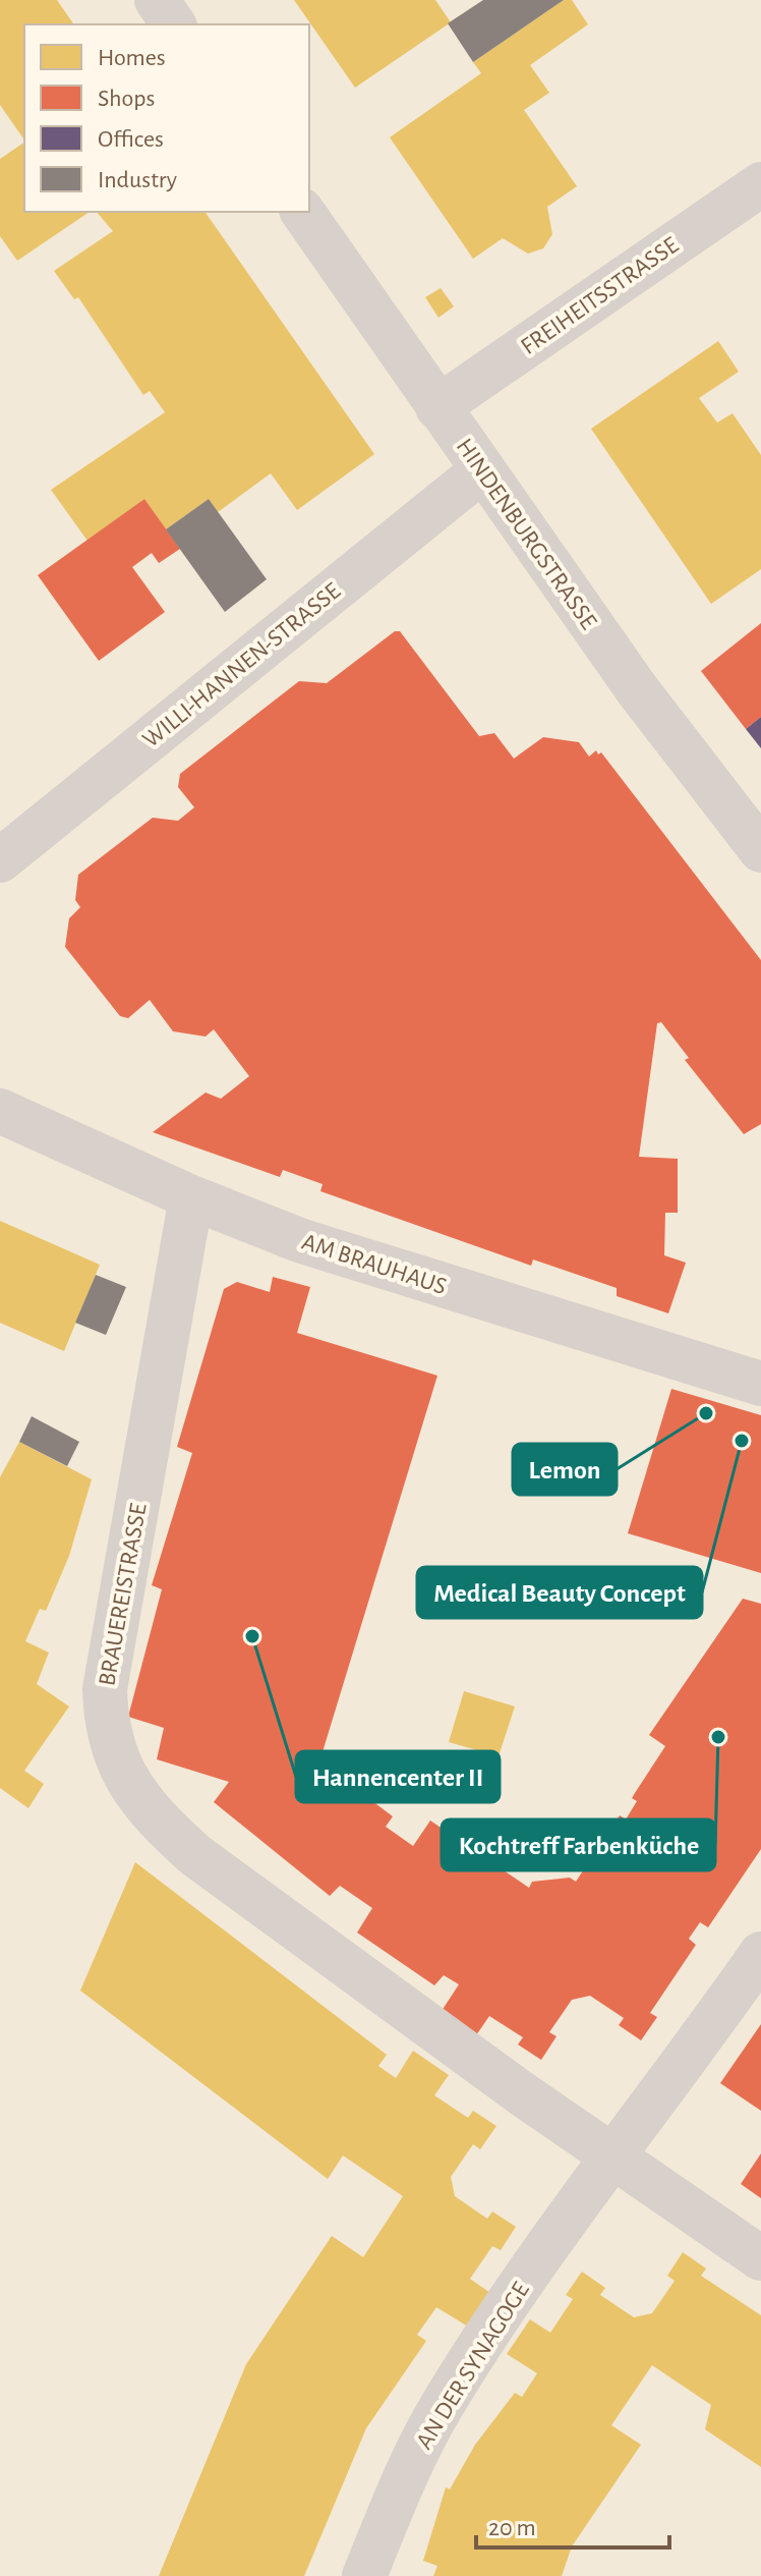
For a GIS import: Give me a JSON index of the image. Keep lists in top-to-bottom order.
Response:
{
  "streets": {
    "street": [
      "FREIHEITSSTRASSE",
      "HINDENBURGSTRASSE",
      "WILLI-HANNEN-STRASSE",
      "AM BRAUHAUS",
      "BRAUEREISTRASSE",
      "AN DER SYNAGOGE"
    ]
  },
  "crossings": [
    ["FREIHEITSSTRASSE", "HINDENBURGSTRASSE"],
    ["HINDENBURGSTRASSE", "WILLI-HANNEN-STRASSE"],
    ["AM BRAUHAUS", "BRAUEREISTRASSE"],
    ["BRAUEREISTRASSE", "AN DER SYNAGOGE"]
  ],
  "places": [
    "Lemon",
    "Medical Beauty Concept",
    "Hannencenter II",
    "Kochtreff Farbenküche"
  ],
  "legend": [
    "Homes",
    "Shops",
    "Offices",
    "Industry"
  ],
  "scale_bar": "20 m"
}
